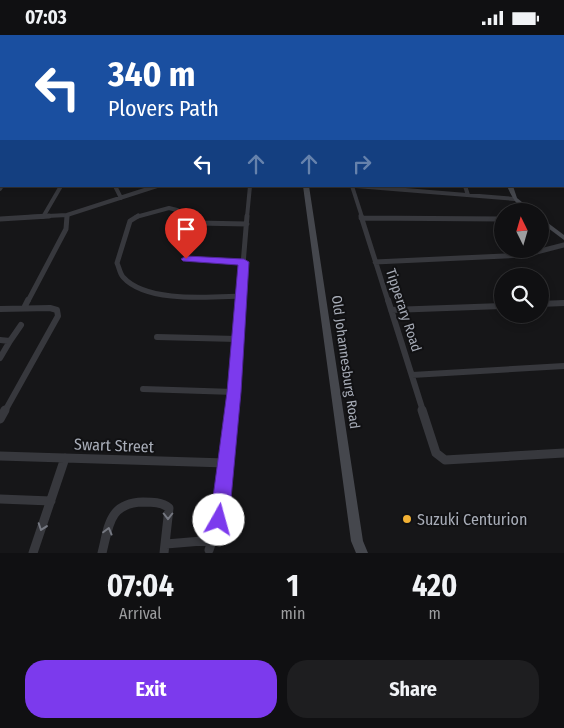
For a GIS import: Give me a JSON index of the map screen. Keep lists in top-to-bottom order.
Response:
{
  "streets": {
    "main road": ["Old Johannesburg Road"],
    "street": ["Tipperary Road", "Swart Street"]
  },
  "places": ["Suzuki Centurion"],
  "north": "top",
  "page": {
    "status": "07:03",
    "turn": ["340 m", "Plovers Path"],
    "eta": [
      "07:04",
      "Arrival",
      "1",
      "min",
      "420",
      "m"
    ],
    "buttons": ["Exit", "Share"]
  }
}
